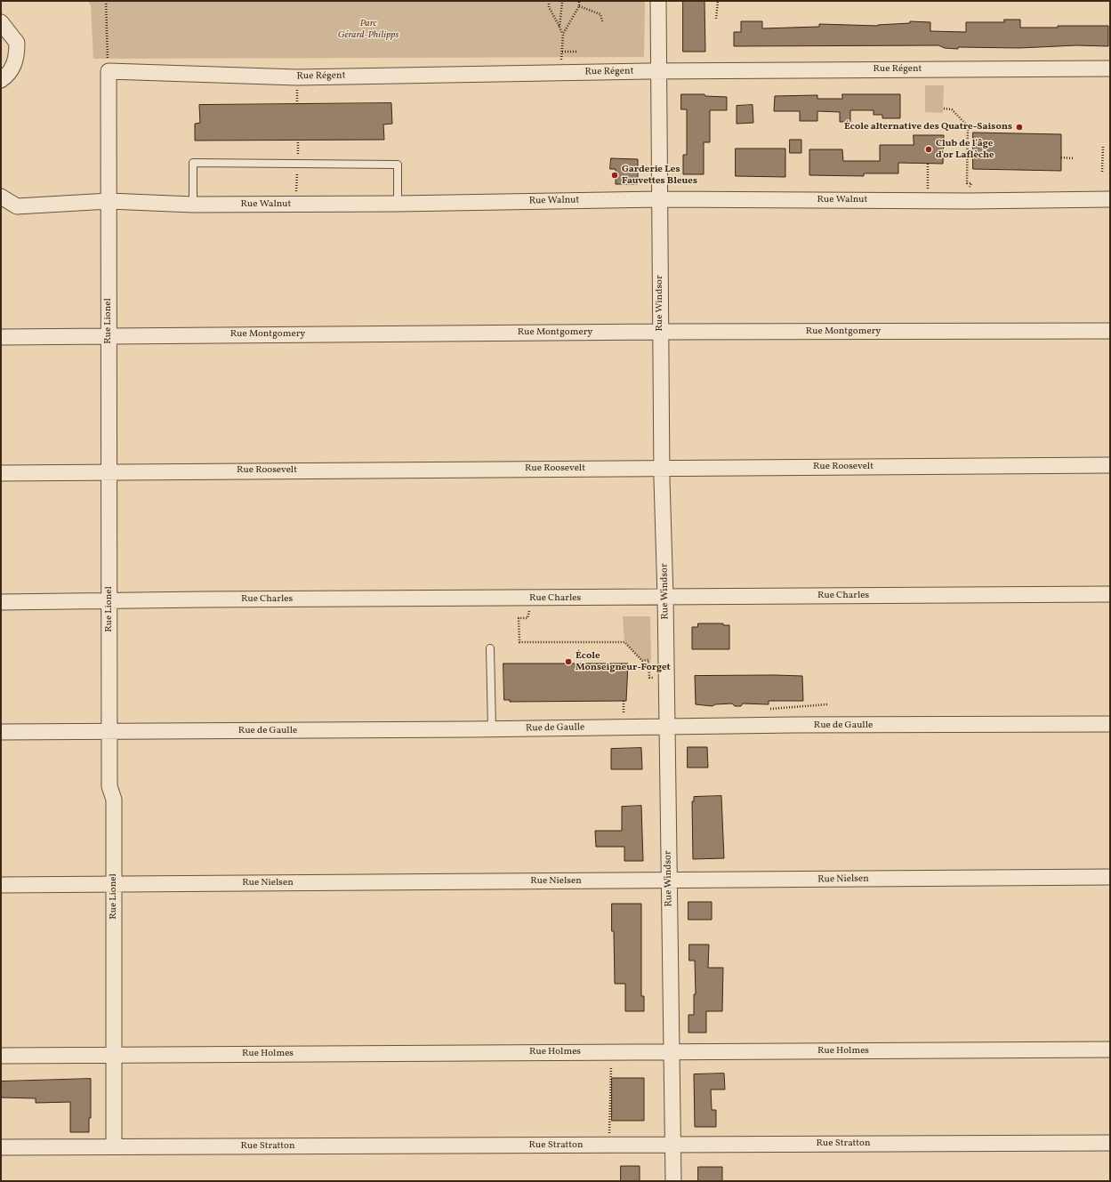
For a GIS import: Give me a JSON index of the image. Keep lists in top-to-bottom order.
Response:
{
  "streets": {
    "street": [
      "Rue Régent",
      "Rue Walnut",
      "Rue Windsor",
      "Rue Lionel",
      "Rue Montgomery",
      "Rue Roosevelt",
      "Rue Charles",
      "Rue de Gaulle",
      "Rue Nielsen",
      "Rue Holmes",
      "Rue Stratton"
    ]
  },
  "crossings": [
    ["Rue Régent", "Rue Windsor"],
    ["Rue Régent", "Rue Lionel"],
    ["Rue Walnut", "Rue Windsor"],
    ["Rue Walnut", "Rue Lionel"],
    ["Rue Windsor", "Rue Montgomery"],
    ["Rue Windsor", "Rue Roosevelt"],
    ["Rue Windsor", "Rue Charles"],
    ["Rue Windsor", "Rue de Gaulle"],
    ["Rue Windsor", "Rue Nielsen"],
    ["Rue Windsor", "Rue Holmes"],
    ["Rue Windsor", "Rue Stratton"],
    ["Rue Lionel", "Rue Montgomery"],
    ["Rue Lionel", "Rue Roosevelt"],
    ["Rue Lionel", "Rue Charles"],
    ["Rue Lionel", "Rue de Gaulle"],
    ["Rue Lionel", "Rue Nielsen"],
    ["Rue Lionel", "Rue Holmes"],
    ["Rue Lionel", "Rue Stratton"]
  ],
  "parks": ["Parc Gérard-Philipps"],
  "places": [
    "École alternative des Quatre-Saisons",
    "Club de l'âge d'or Laflèche",
    "Garderie Les Fauvettes Bleues",
    "École Monseigneur-Forget"
  ]
}
